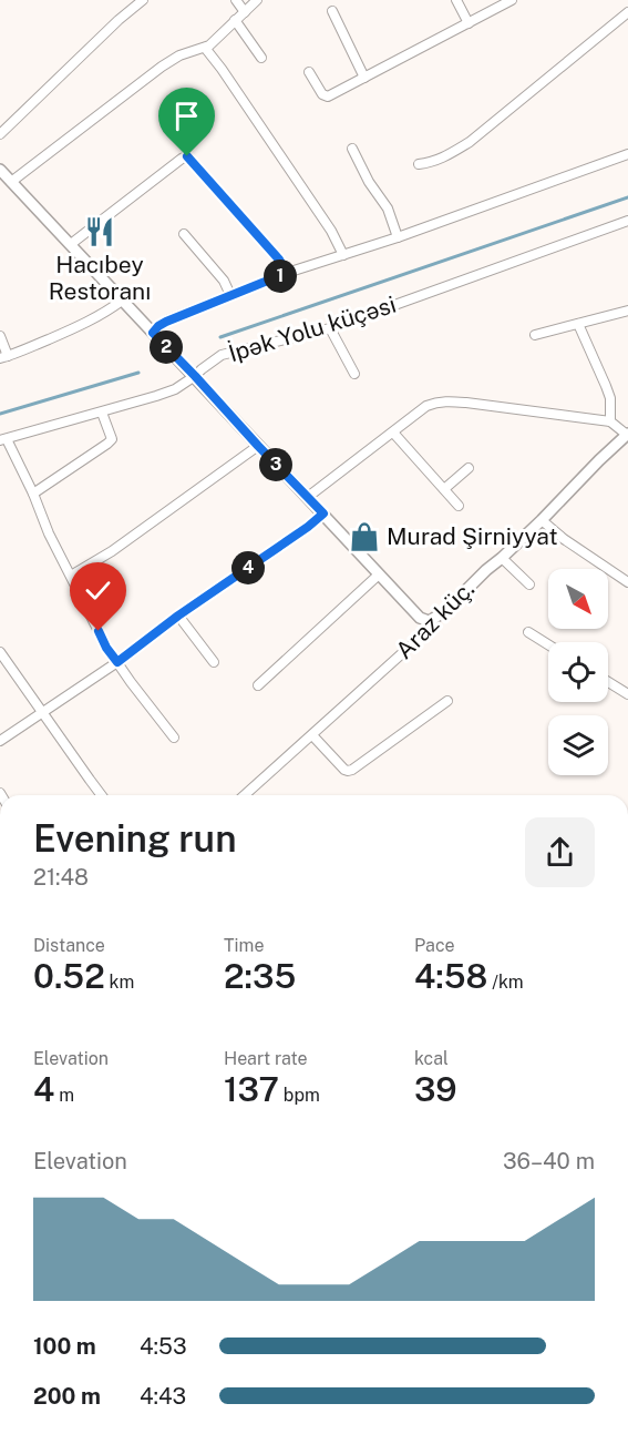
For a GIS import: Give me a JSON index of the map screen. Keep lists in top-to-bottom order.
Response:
{
  "streets": {
    "street": ["İpək Yolu küçəsi", "Araz küç."]
  },
  "places": {
    "restaurant": ["Hacıbey Restoranı"],
    "shop": ["Murad Şirniyyat"]
  },
  "north": "bottom right",
  "page": {
    "pins": [
      "1",
      "2",
      "3",
      "4"
    ],
    "heading": ["Evening run", "21:48"],
    "stats": [
      ["Distance", "0.52 km"],
      ["Time", "2:35"],
      ["Pace", "4:58 /km"],
      ["Elevation", "4 m"],
      ["Heart rate", "137 bpm"],
      ["kcal", "39"]
    ],
    "chart": ["Elevation", "36–40 m"],
    "list": [
      {
        "name": "100 m",
        "note": "4:53"
      },
      {
        "name": "200 m",
        "note": "4:43"
      }
    ]
  }
}
